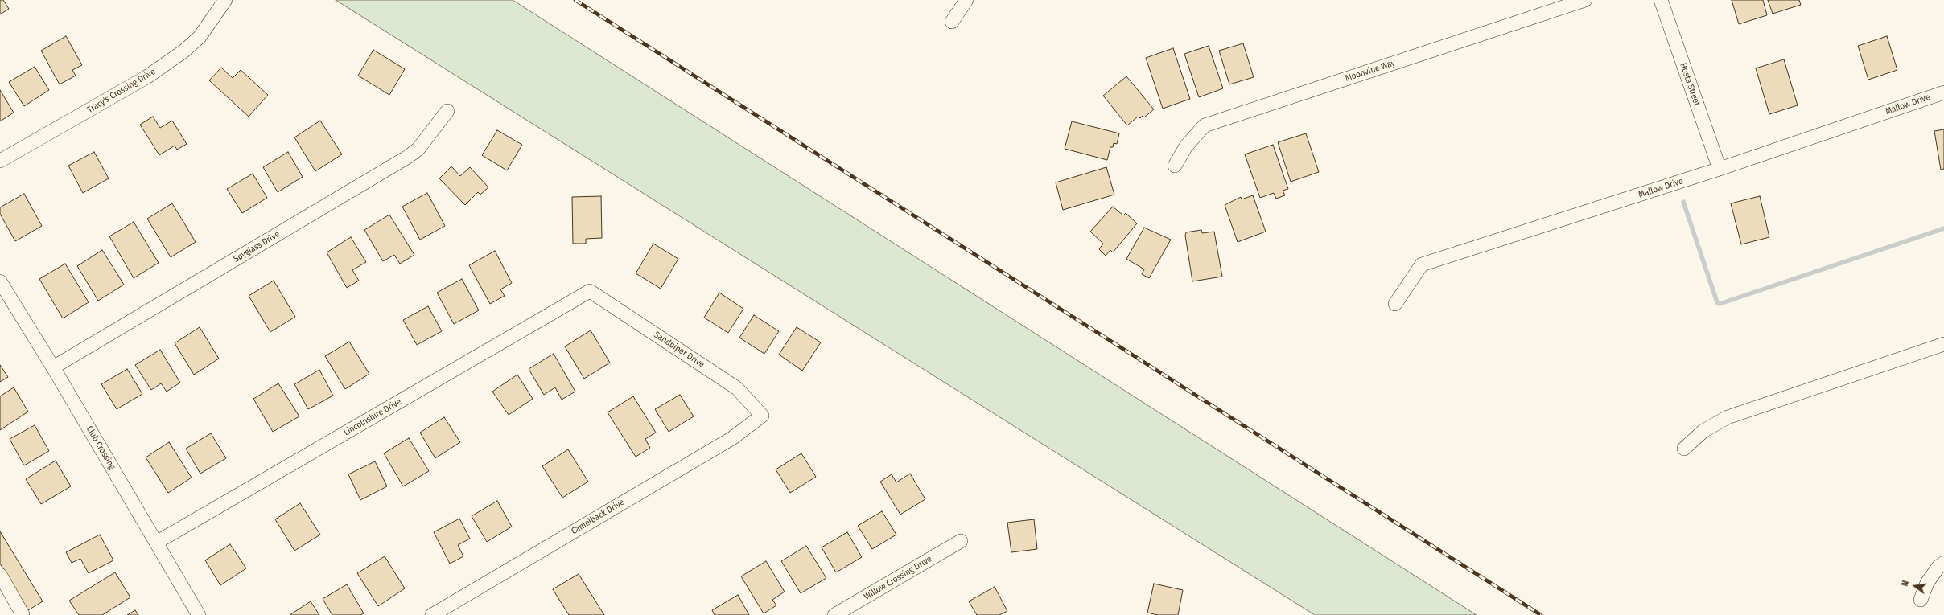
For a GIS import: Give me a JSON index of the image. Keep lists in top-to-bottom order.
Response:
{
  "streets": {
    "street": [
      "Moonvine Way",
      "Hosta Street",
      "Tracy's Crossing Drive",
      "Mallow Drive",
      "Spyglass Drive",
      "Sandpiper Drive",
      "Lincolnshire Drive",
      "Club Crossing",
      "Camelback Drive",
      "Willow Crossing Drive"
    ]
  },
  "crossings": [
    ["Hosta Street", "Mallow Drive"],
    ["Spyglass Drive", "Club Crossing"],
    ["Sandpiper Drive", "Lincolnshire Drive"],
    ["Sandpiper Drive", "Camelback Drive"],
    ["Lincolnshire Drive", "Club Crossing"]
  ],
  "north": "left"
}
